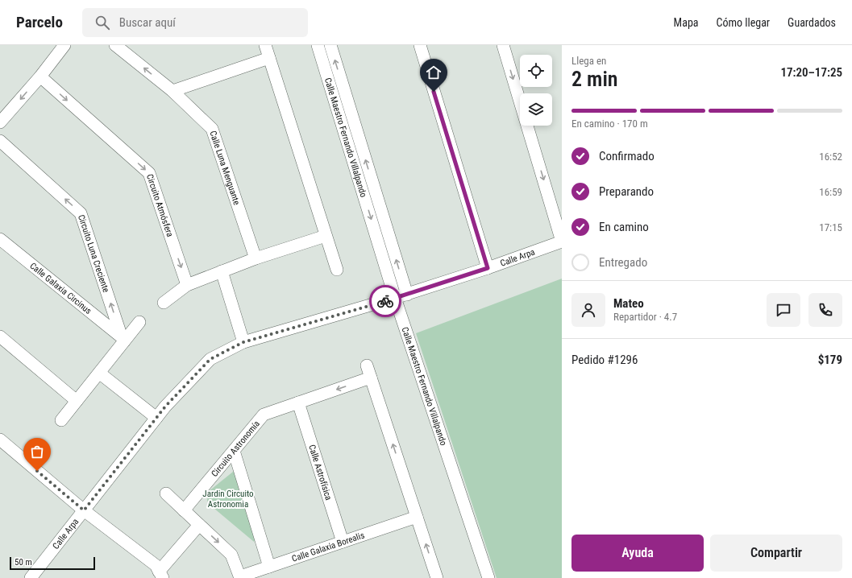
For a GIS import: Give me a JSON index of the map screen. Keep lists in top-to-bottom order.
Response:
{
  "streets": {
    "street": [
      "Calle Maestro Fernando Villalpando",
      "Calle Luna Menguante",
      "Circuito Atmósfera",
      "Circuito Luna Creciente",
      "Calle Arpa",
      "Calle Galaxia Circinus",
      "Circuito Astronomía",
      "Calle Astrofísica",
      "Calle Galaxia Borealis"
    ]
  },
  "crossings": [
    ["Calle Maestro Fernando Villalpando", "Calle Arpa"],
    ["Circuito Luna Creciente", "Calle Galaxia Circinus"],
    ["Circuito Astronomía", "Calle Astrofísica"],
    ["Calle Astrofísica", "Calle Galaxia Borealis"]
  ],
  "one_way": ["Circuito Atmósfera", "Circuito Luna Creciente"],
  "parks": ["Jardin Circuito Astronomia"],
  "scale_bar": "50 m",
  "page": {
    "header": "Parcelo",
    "search": "Buscar aquí",
    "nav": ["Mapa", "Cómo llegar", "Guardados"],
    "heading": ["2 min", "Llega en", "17:20–17:25"],
    "panel": [
      "Mateo",
      "Repartidor · 4.7",
      "Pedido #1296",
      "$179"
    ],
    "bar": "En camino · 170 m",
    "list": [
      ["Confirmado", "16:52"],
      ["Preparando", "16:59"],
      ["En camino", "17:15"],
      "Entregado"
    ],
    "buttons": ["Ayuda", "Compartir"],
    "scale": "50 m"
  }
}
